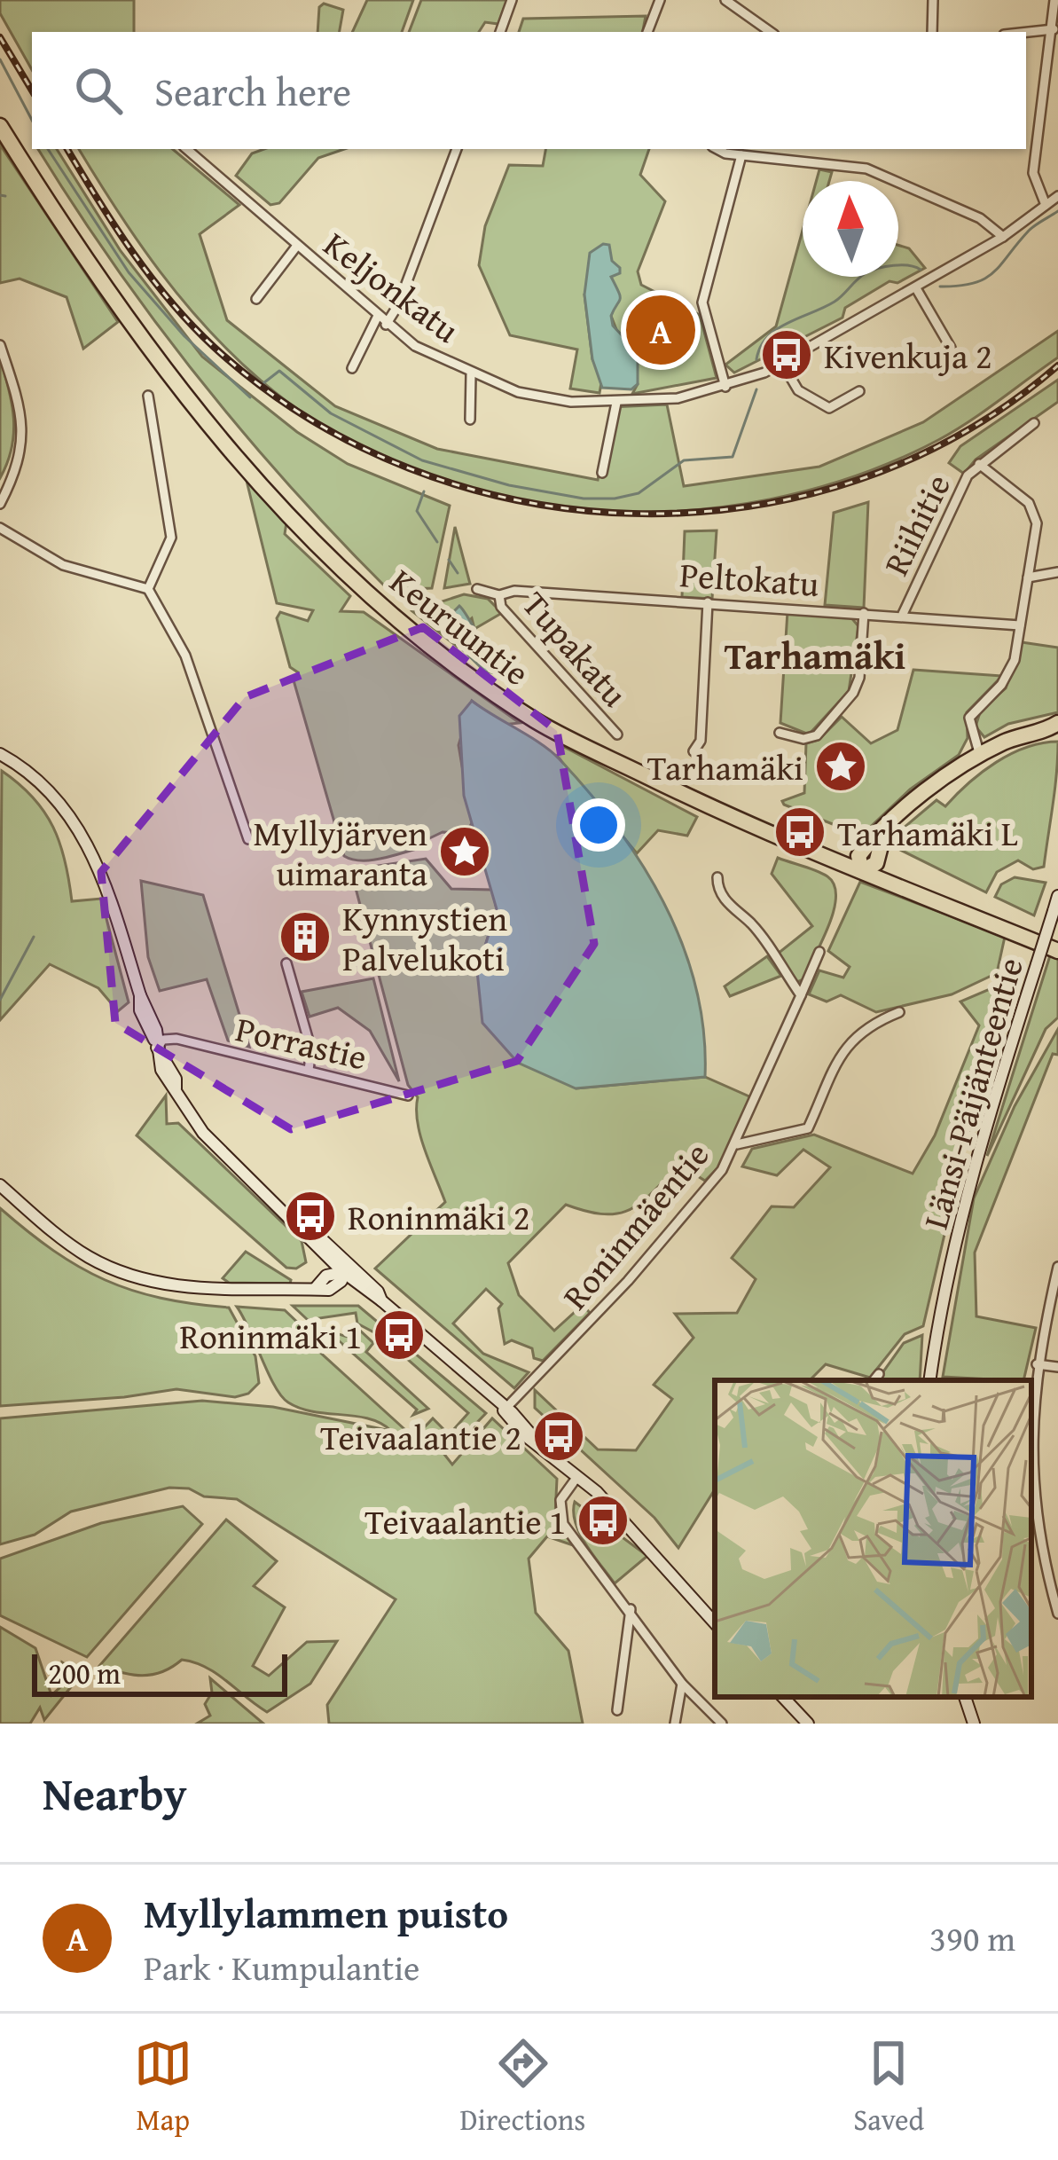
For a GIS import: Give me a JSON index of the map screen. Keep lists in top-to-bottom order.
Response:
{
  "streets": {
    "highway": ["Keuruuntie"],
    "main road": ["Länsi-Päijänteentie"],
    "street": [
      "Keljonkatu",
      "Riihitie",
      "Peltokatu",
      "Tupakatu",
      "Porrastie",
      "Roninmäentie"
    ]
  },
  "crossings": [
    ["Riihitie", "Peltokatu"],
    ["Peltokatu", "Tupakatu"]
  ],
  "districts": ["Tarhamäki"],
  "places": {
    "bus stop": [
      "Kivenkuja 2",
      "Tarhamäki L",
      "Roninmäki 2",
      "Roninmäki 1",
      "Teivaalantie 2",
      "Teivaalantie 1"
    ],
    "place": ["Tarhamäki", "Myllyjärven uimaranta"],
    "building": ["Kynnystien Palvelukoti"]
  },
  "scale_bar": "200 m",
  "north": "top",
  "page": {
    "search": "Search here",
    "pins": "A",
    "scale": "200 m",
    "heading": "Nearby",
    "list": [
      {
        "mark": "A",
        "name": "Myllylammen puisto",
        "note": "Park · Kumpulantie",
        "value": "390 m"
      }
    ],
    "nav": ["Map", "Directions", "Saved"]
  }
}
